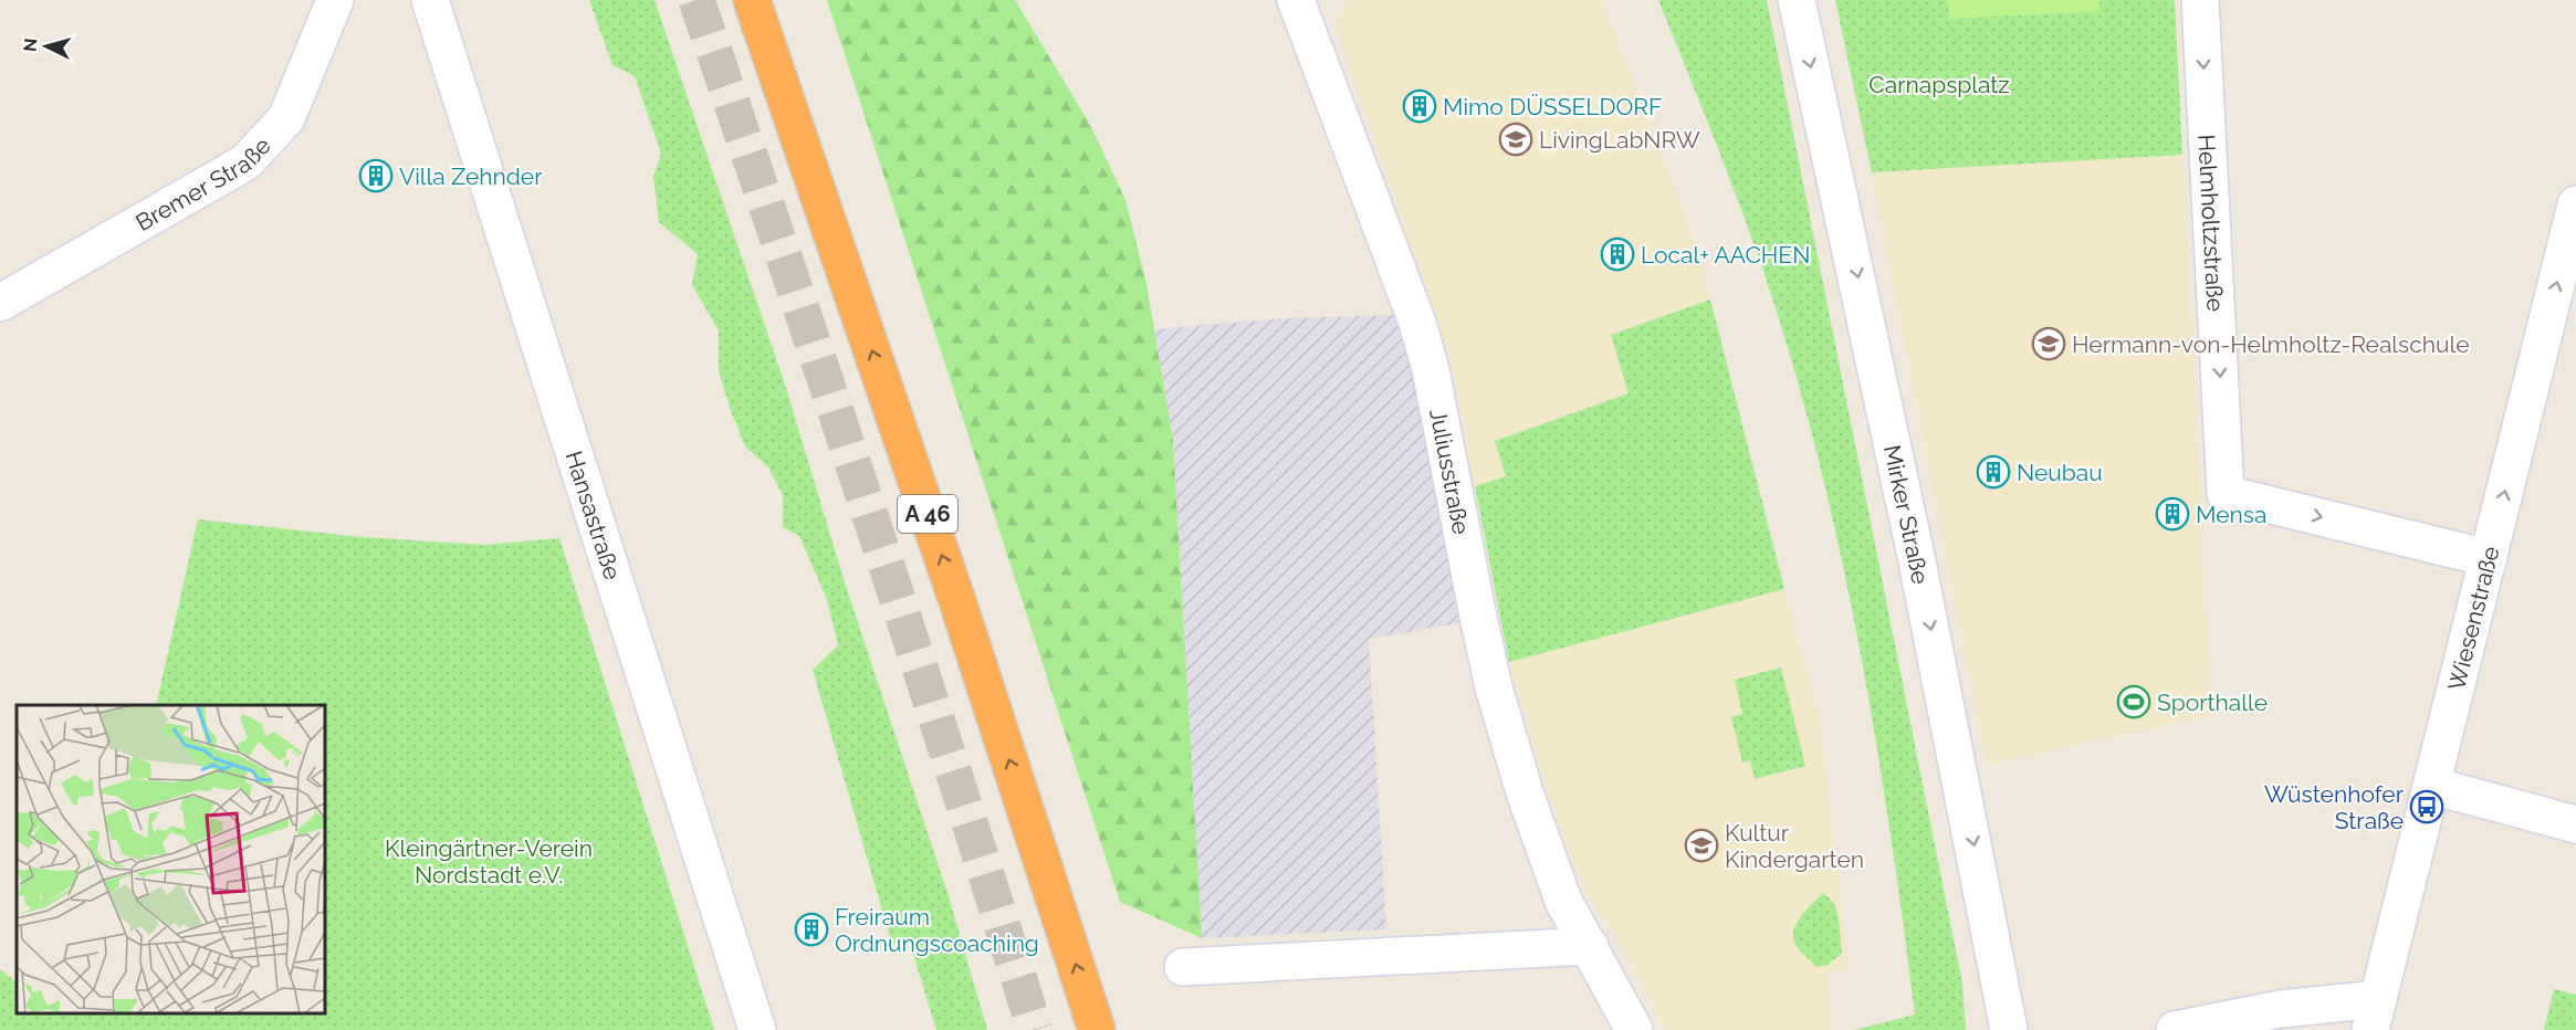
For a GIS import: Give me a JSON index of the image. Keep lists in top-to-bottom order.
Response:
{
  "streets": {
    "highway": ["A 46"],
    "street": [
      "Bremer Straße",
      "Helmholtzstraße",
      "Juliusstraße",
      "Mirker Straße",
      "Hansastraße",
      "Wiesenstraße"
    ]
  },
  "crossings": [
    ["Helmholtzstraße", "Wiesenstraße"]
  ],
  "one_way": ["Helmholtzstraße", "Mirker Straße", "Wiesenstraße"],
  "parks": ["Carnapsplatz", "Kleingärtner-Verein Nordstadt e.V."],
  "places": {
    "building": [
      "Mimo DÜSSELDORF",
      "Villa Zehnder",
      "Local+ AACHEN",
      "Neubau",
      "Mensa",
      "Freiraum Ordnungscoaching"
    ],
    "school or university": ["LivingLabNRW", "Hermann-von-Helmholtz-Realschule", "Kultur Kindergarten"],
    "sports": ["Sporthalle"],
    "bus stop": ["Wüstenhofer Straße"]
  },
  "north": "left"
}
